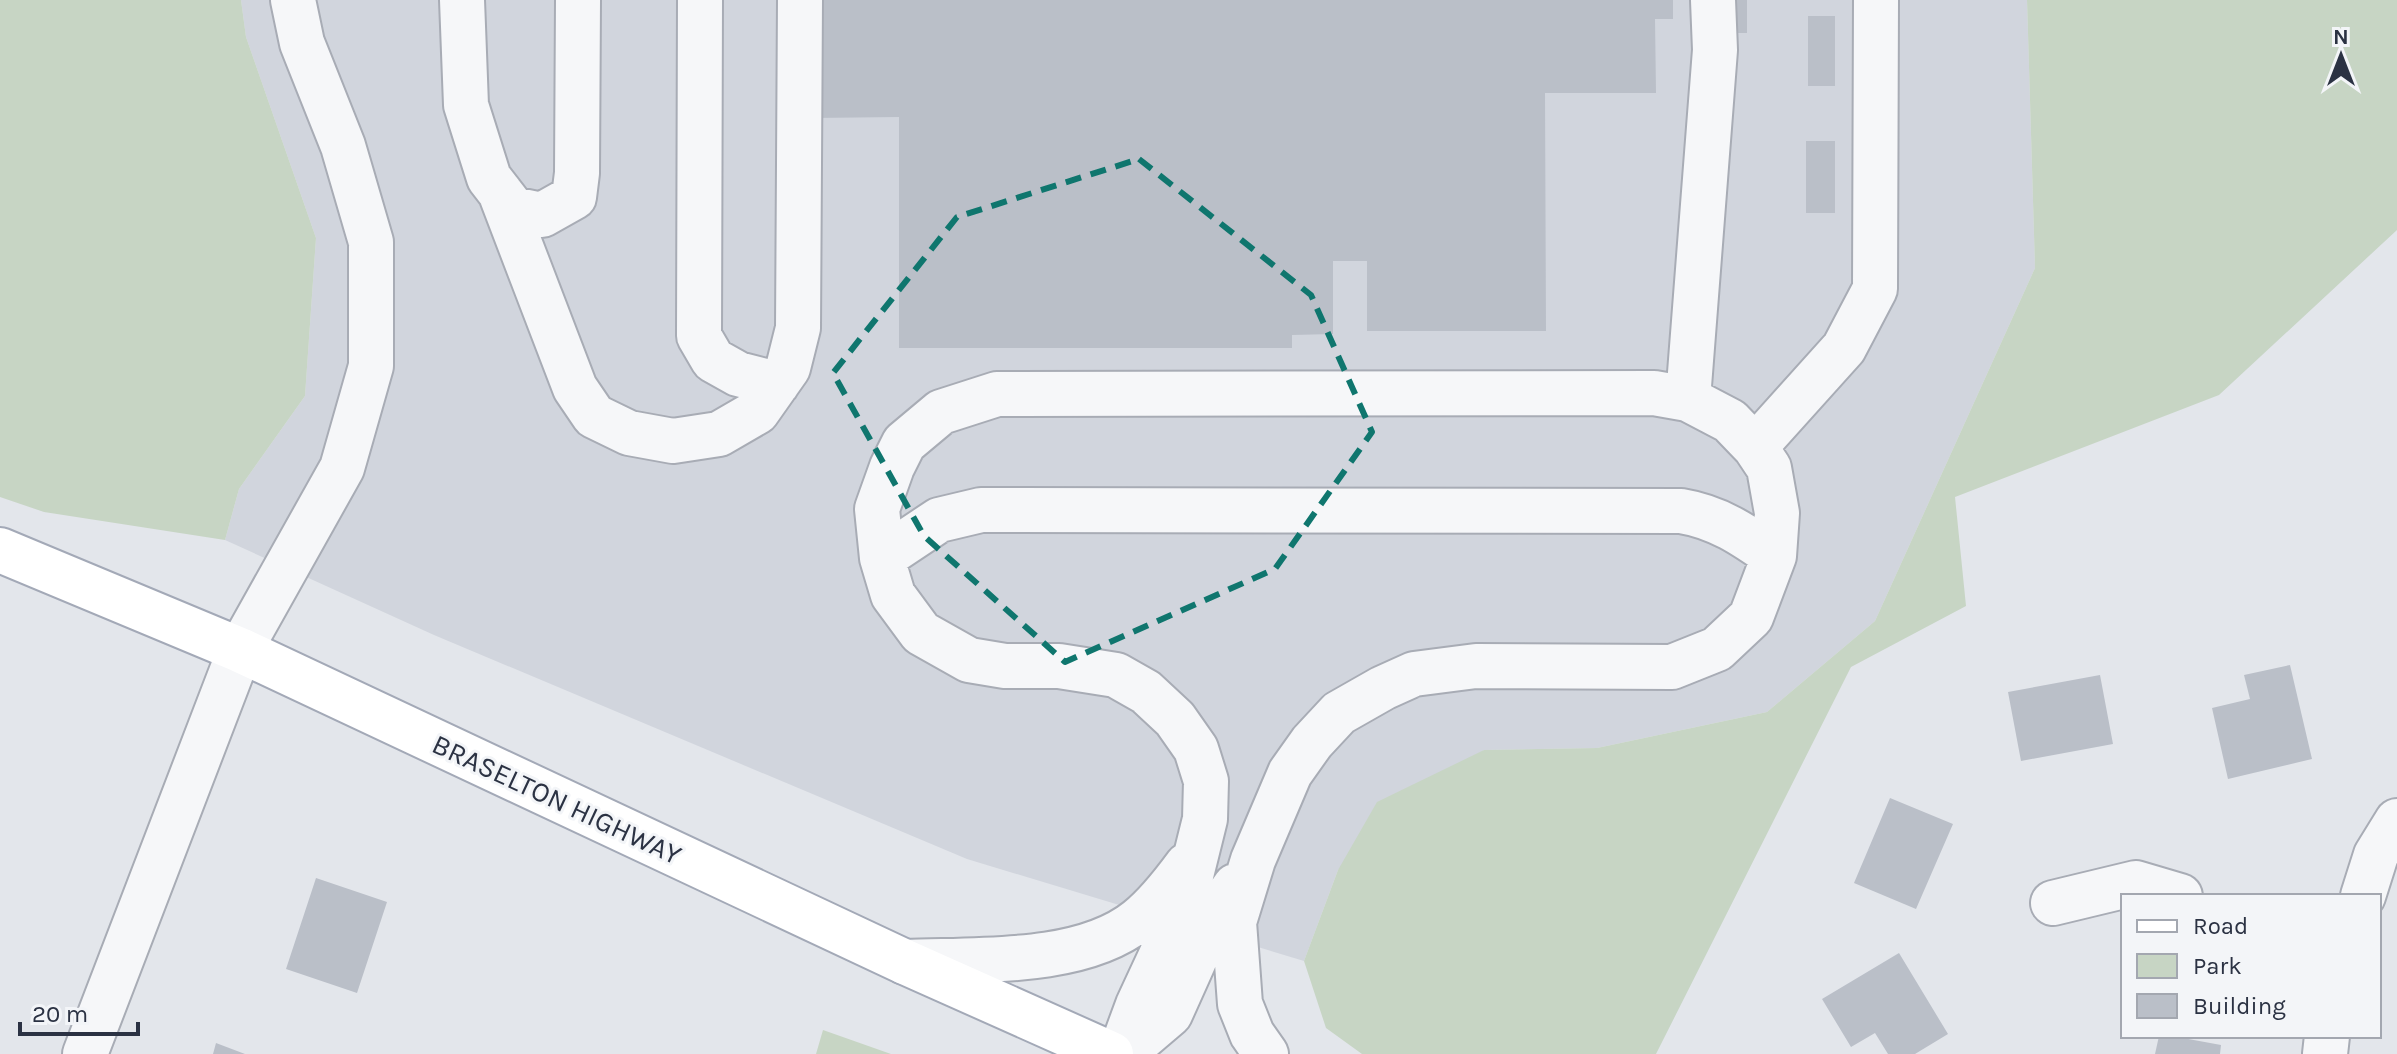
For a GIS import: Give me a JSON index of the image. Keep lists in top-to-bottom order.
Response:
{
  "streets": {
    "main road": ["BRASELTON HIGHWAY"]
  },
  "legend": ["Road", "Park", "Building"],
  "scale_bar": "20 m",
  "north": "top"
}
